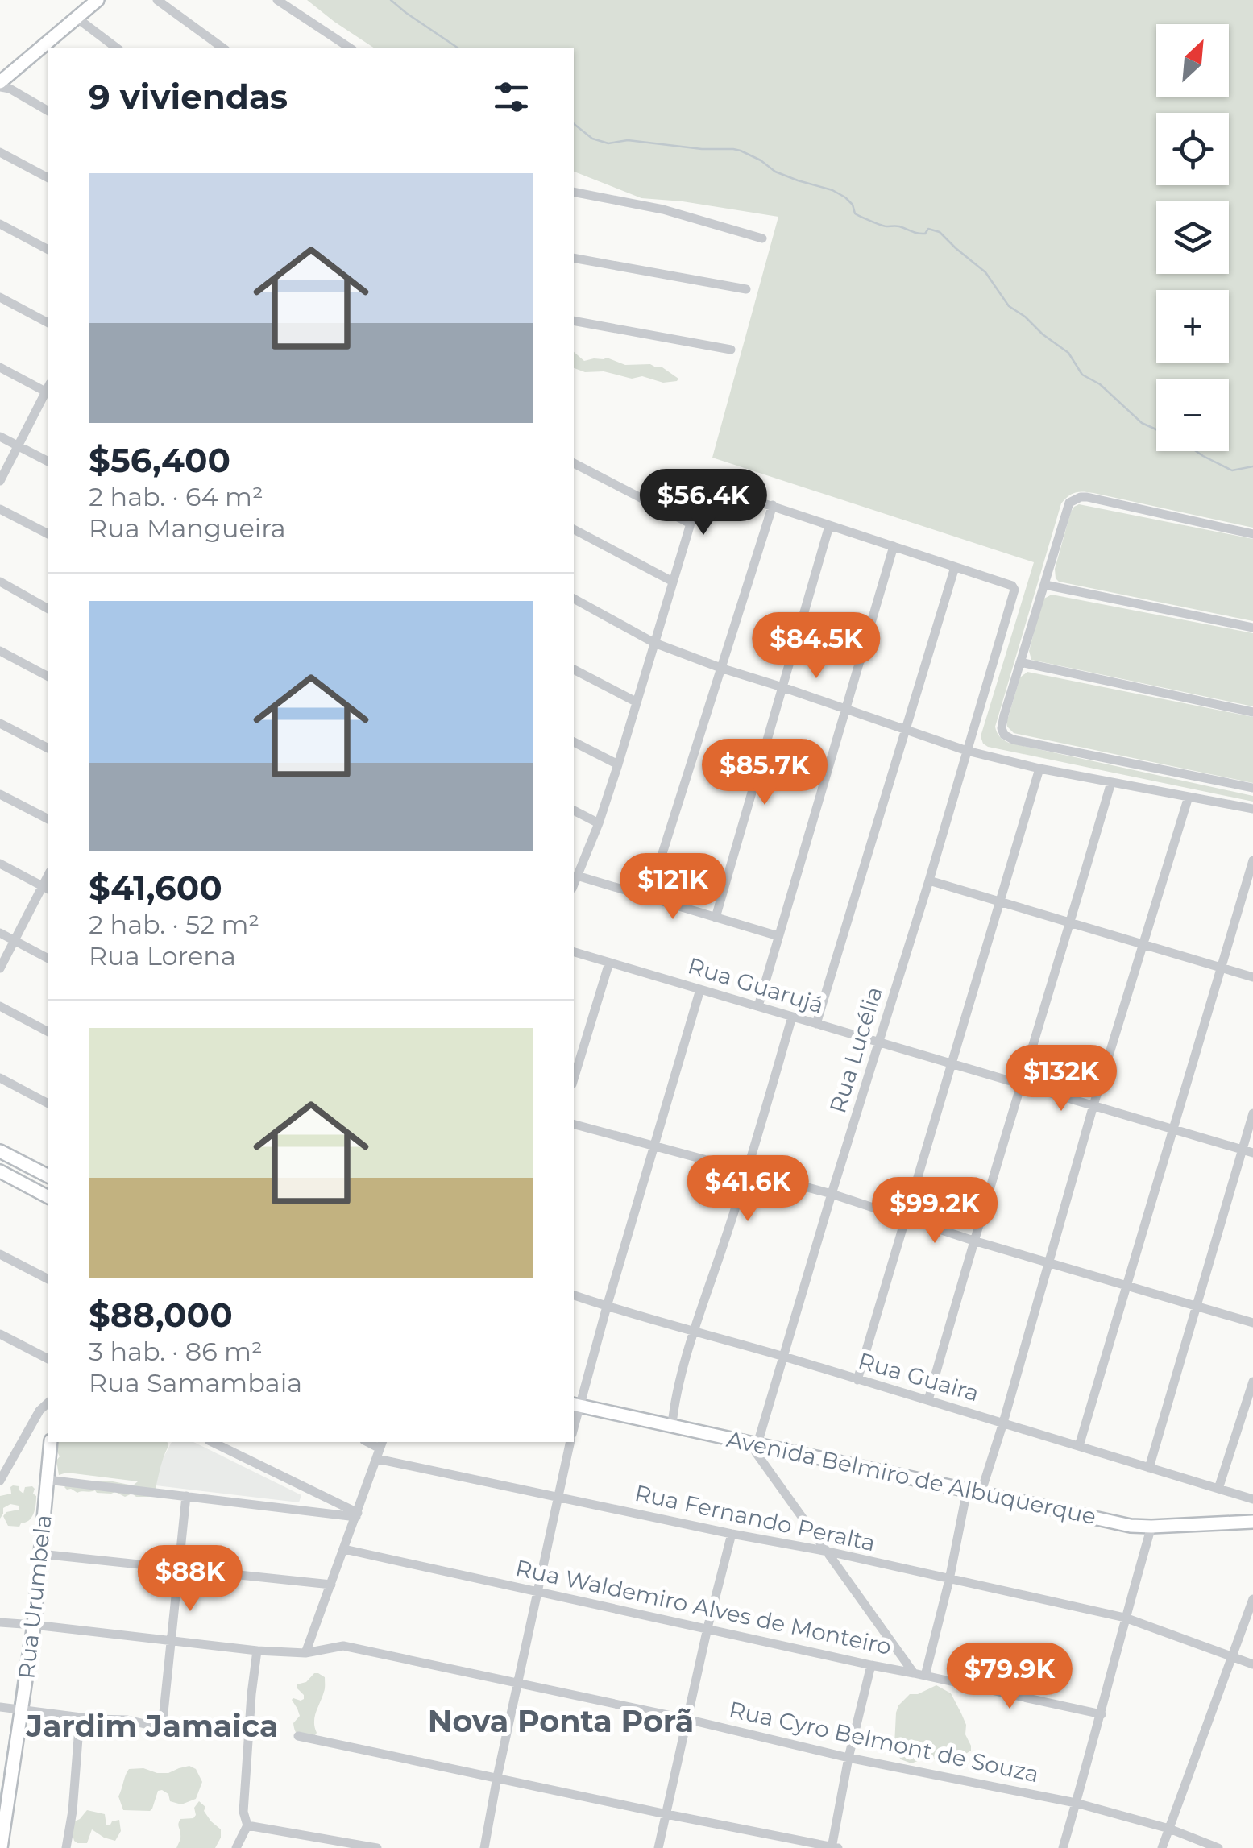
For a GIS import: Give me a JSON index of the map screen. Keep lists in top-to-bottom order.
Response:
{
  "streets": {
    "main road": ["Avenida Belmiro de Albuquerque", "Rua Urumbela"],
    "street": [
      "Rua Guarujá",
      "Rua Lucélia",
      "Rua Guaira",
      "Rua Fernando Peralta",
      "Rua Waldemiro Alves de Monteiro",
      "Rua Cyro Belmont de Souza"
    ]
  },
  "crossings": [
    ["Rua Guarujá", "Rua Lucélia"],
    ["Rua Lucélia", "Rua Guaira"],
    ["Rua Lucélia", "Avenida Belmiro de Albuquerque"],
    ["Rua Urumbela", "Rua Cyro Belmont de Souza"]
  ],
  "districts": ["Nova Ponta Porã", "Jardim Jamaica"],
  "north": "top right",
  "page": {
    "map_buttons": ["+", "−"],
    "heading": "9 viviendas",
    "list": [
      {
        "name": "$56,400",
        "note": "2 hab. · 64 m² · Rua Mangueira"
      },
      {
        "name": "$41,600",
        "note": "2 hab. · 52 m² · Rua Lorena"
      },
      {
        "name": "$88,000",
        "note": "3 hab. · 86 m² · Rua Samambaia"
      }
    ],
    "price": [
      "$56.4K",
      "$84.5K",
      "$85.7K",
      "$121K",
      "$132K",
      "$41.6K",
      "$99.2K",
      "$88K",
      "$79.9K"
    ]
  }
}
